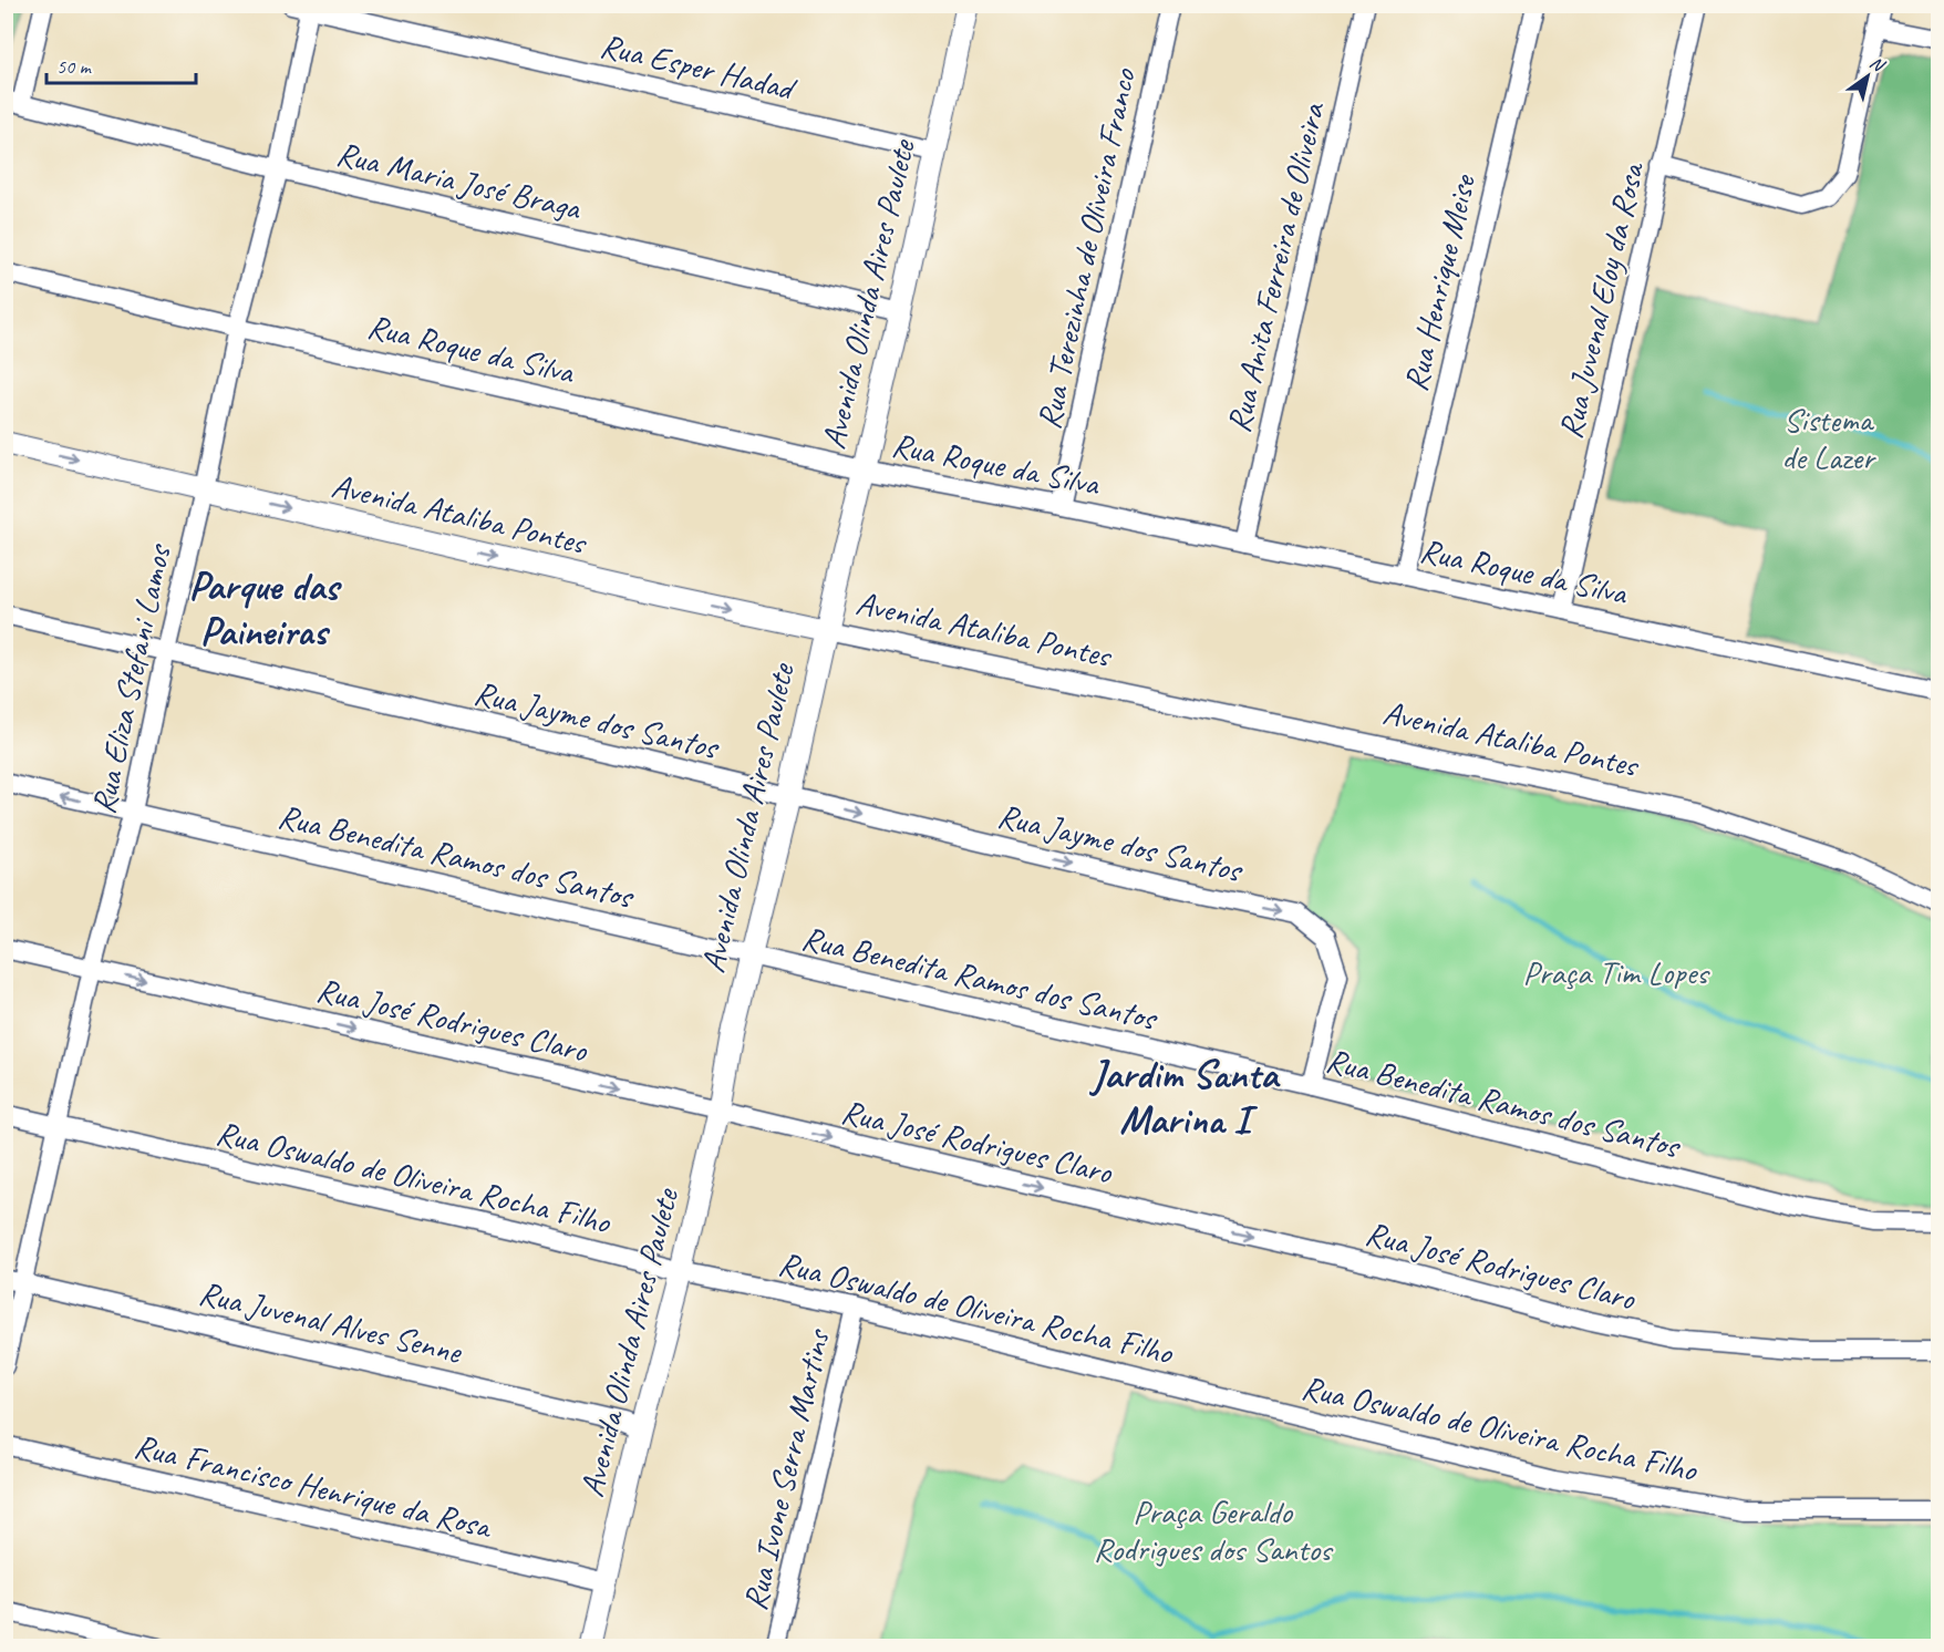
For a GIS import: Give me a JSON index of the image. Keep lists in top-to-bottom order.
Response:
{
  "streets": {
    "street": [
      "Rua Esper Hadad",
      "Rua Maria José Braga",
      "Rua Terezinha de Oliveira Franco",
      "Rua Anita Ferreira de Oliveira",
      "Rua Henrique Meise",
      "Avenida Olinda Aires Paulete",
      "Rua Juvenal Eloy da Rosa",
      "Rua Roque da Silva",
      "Avenida Ataliba Pontes",
      "Rua Eliza Stefani Lamos",
      "Rua Jayme dos Santos",
      "Rua Benedita Ramos dos Santos",
      "Rua José Rodrigues Claro",
      "Rua Oswaldo de Oliveira Rocha Filho",
      "Rua Juvenal Alves Senne",
      "Rua Ivone Serra Martins",
      "Rua Francisco Henrique da Rosa"
    ]
  },
  "crossings": [
    ["Rua Esper Hadad", "Avenida Olinda Aires Paulete"],
    ["Rua Esper Hadad", "Rua Eliza Stefani Lamos"],
    ["Rua Maria José Braga", "Avenida Olinda Aires Paulete"],
    ["Rua Maria José Braga", "Rua Eliza Stefani Lamos"],
    ["Rua Terezinha de Oliveira Franco", "Rua Roque da Silva"],
    ["Rua Anita Ferreira de Oliveira", "Rua Roque da Silva"],
    ["Rua Henrique Meise", "Rua Roque da Silva"],
    ["Avenida Olinda Aires Paulete", "Rua Roque da Silva"],
    ["Avenida Olinda Aires Paulete", "Avenida Ataliba Pontes"],
    ["Avenida Olinda Aires Paulete", "Rua Jayme dos Santos"],
    ["Avenida Olinda Aires Paulete", "Rua Benedita Ramos dos Santos"],
    ["Avenida Olinda Aires Paulete", "Rua José Rodrigues Claro"],
    ["Avenida Olinda Aires Paulete", "Rua Oswaldo de Oliveira Rocha Filho"],
    ["Avenida Olinda Aires Paulete", "Rua Juvenal Alves Senne"],
    ["Avenida Olinda Aires Paulete", "Rua Francisco Henrique da Rosa"],
    ["Rua Juvenal Eloy da Rosa", "Rua Roque da Silva"],
    ["Rua Roque da Silva", "Rua Eliza Stefani Lamos"],
    ["Avenida Ataliba Pontes", "Rua Eliza Stefani Lamos"],
    ["Rua Eliza Stefani Lamos", "Rua Jayme dos Santos"],
    ["Rua Eliza Stefani Lamos", "Rua Benedita Ramos dos Santos"],
    ["Rua Eliza Stefani Lamos", "Rua José Rodrigues Claro"],
    ["Rua Eliza Stefani Lamos", "Rua Oswaldo de Oliveira Rocha Filho"],
    ["Rua Eliza Stefani Lamos", "Rua Juvenal Alves Senne"],
    ["Rua Jayme dos Santos", "Rua Benedita Ramos dos Santos"],
    ["Rua Oswaldo de Oliveira Rocha Filho", "Rua Ivone Serra Martins"]
  ],
  "one_way": ["Avenida Ataliba Pontes", "Rua Jayme dos Santos", "Rua José Rodrigues Claro"],
  "districts": ["Parque das Paineiras", "Jardim Santa Marina I"],
  "parks": ["Sistema de Lazer", "Praça Tim Lopes", "Praça Geraldo Rodrigues dos Santos"],
  "scale_bar": "50 m",
  "north": "top right"
}
